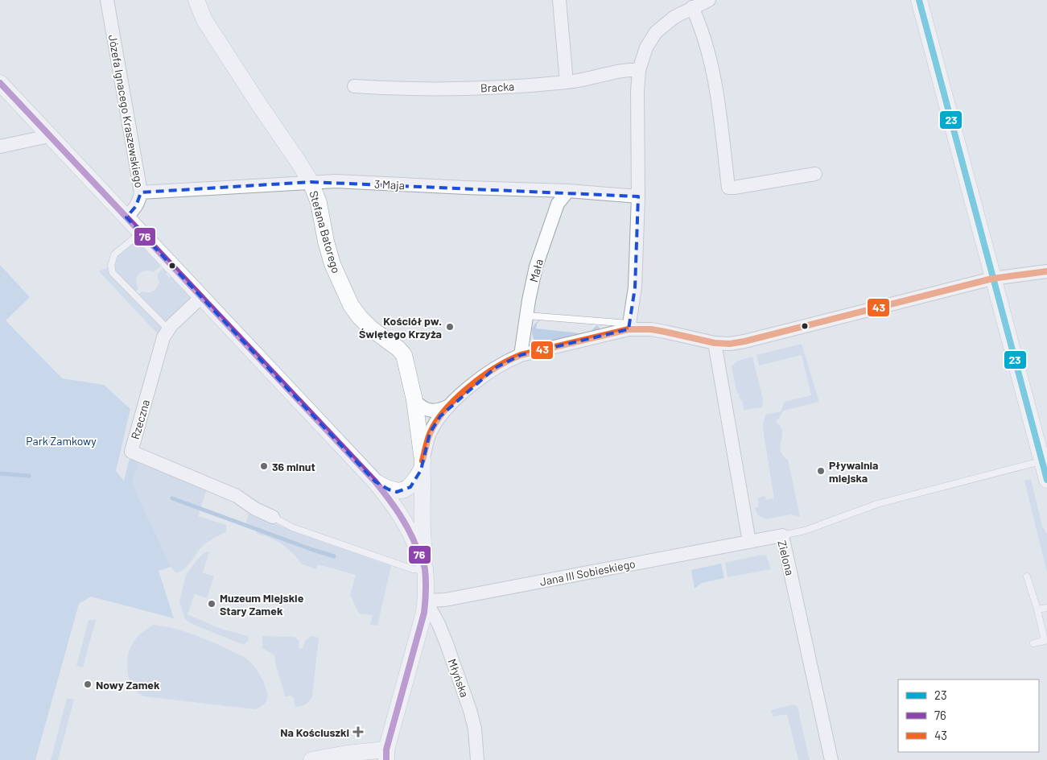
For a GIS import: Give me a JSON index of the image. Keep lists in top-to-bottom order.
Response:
{
  "streets": {
    "street": [
      "Bracka",
      "Józefa Ignacego Kraszewskiego",
      "3 Maja",
      "Stefana Batorego",
      "Mała",
      "Rzeczna",
      "Zielona",
      "Jana III Sobieskiego",
      "Młyńska"
    ]
  },
  "crossings": [
    ["Józefa Ignacego Kraszewskiego", "3 Maja"],
    ["3 Maja", "Stefana Batorego"],
    ["3 Maja", "Mała"],
    ["Stefana Batorego", "Jana III Sobieskiego"],
    ["Stefana Batorego", "Młyńska"],
    ["Zielona", "Jana III Sobieskiego"],
    ["Jana III Sobieskiego", "Młyńska"]
  ],
  "parks": ["Park Zamkowy"],
  "places": {
    "other": [
      "Kościół pw. Świętego Krzyża",
      "36 minut",
      "Pływalnia miejska",
      "Muzeum Miejskie Stary Zamek",
      "Nowy Zamek"
    ],
    "health": ["Na Kościuszki"]
  },
  "lines": ["transit line 23", "transit line 76", "transit line 43"],
  "legend": ["23", "76", "43"]
}
